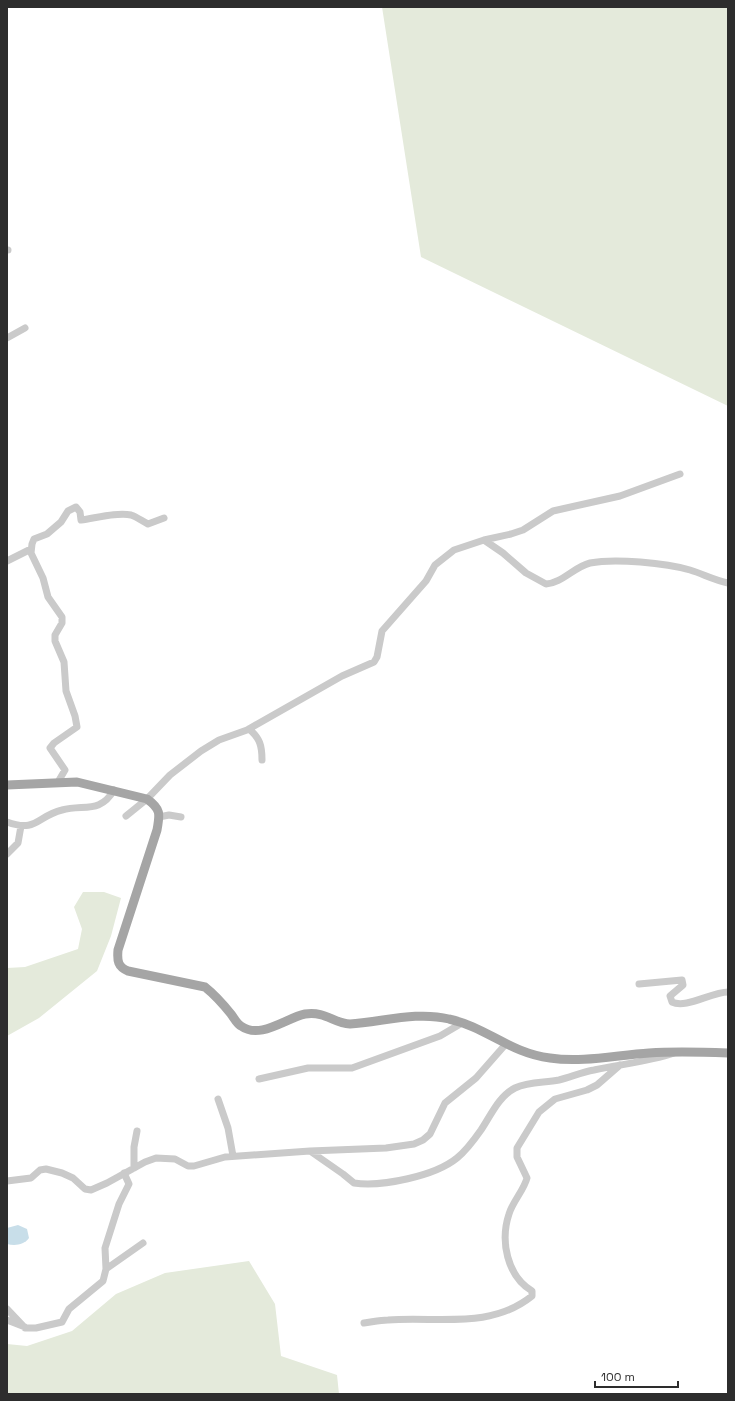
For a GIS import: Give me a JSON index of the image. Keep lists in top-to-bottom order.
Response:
{
  "scale_bar": "100 m"
}
